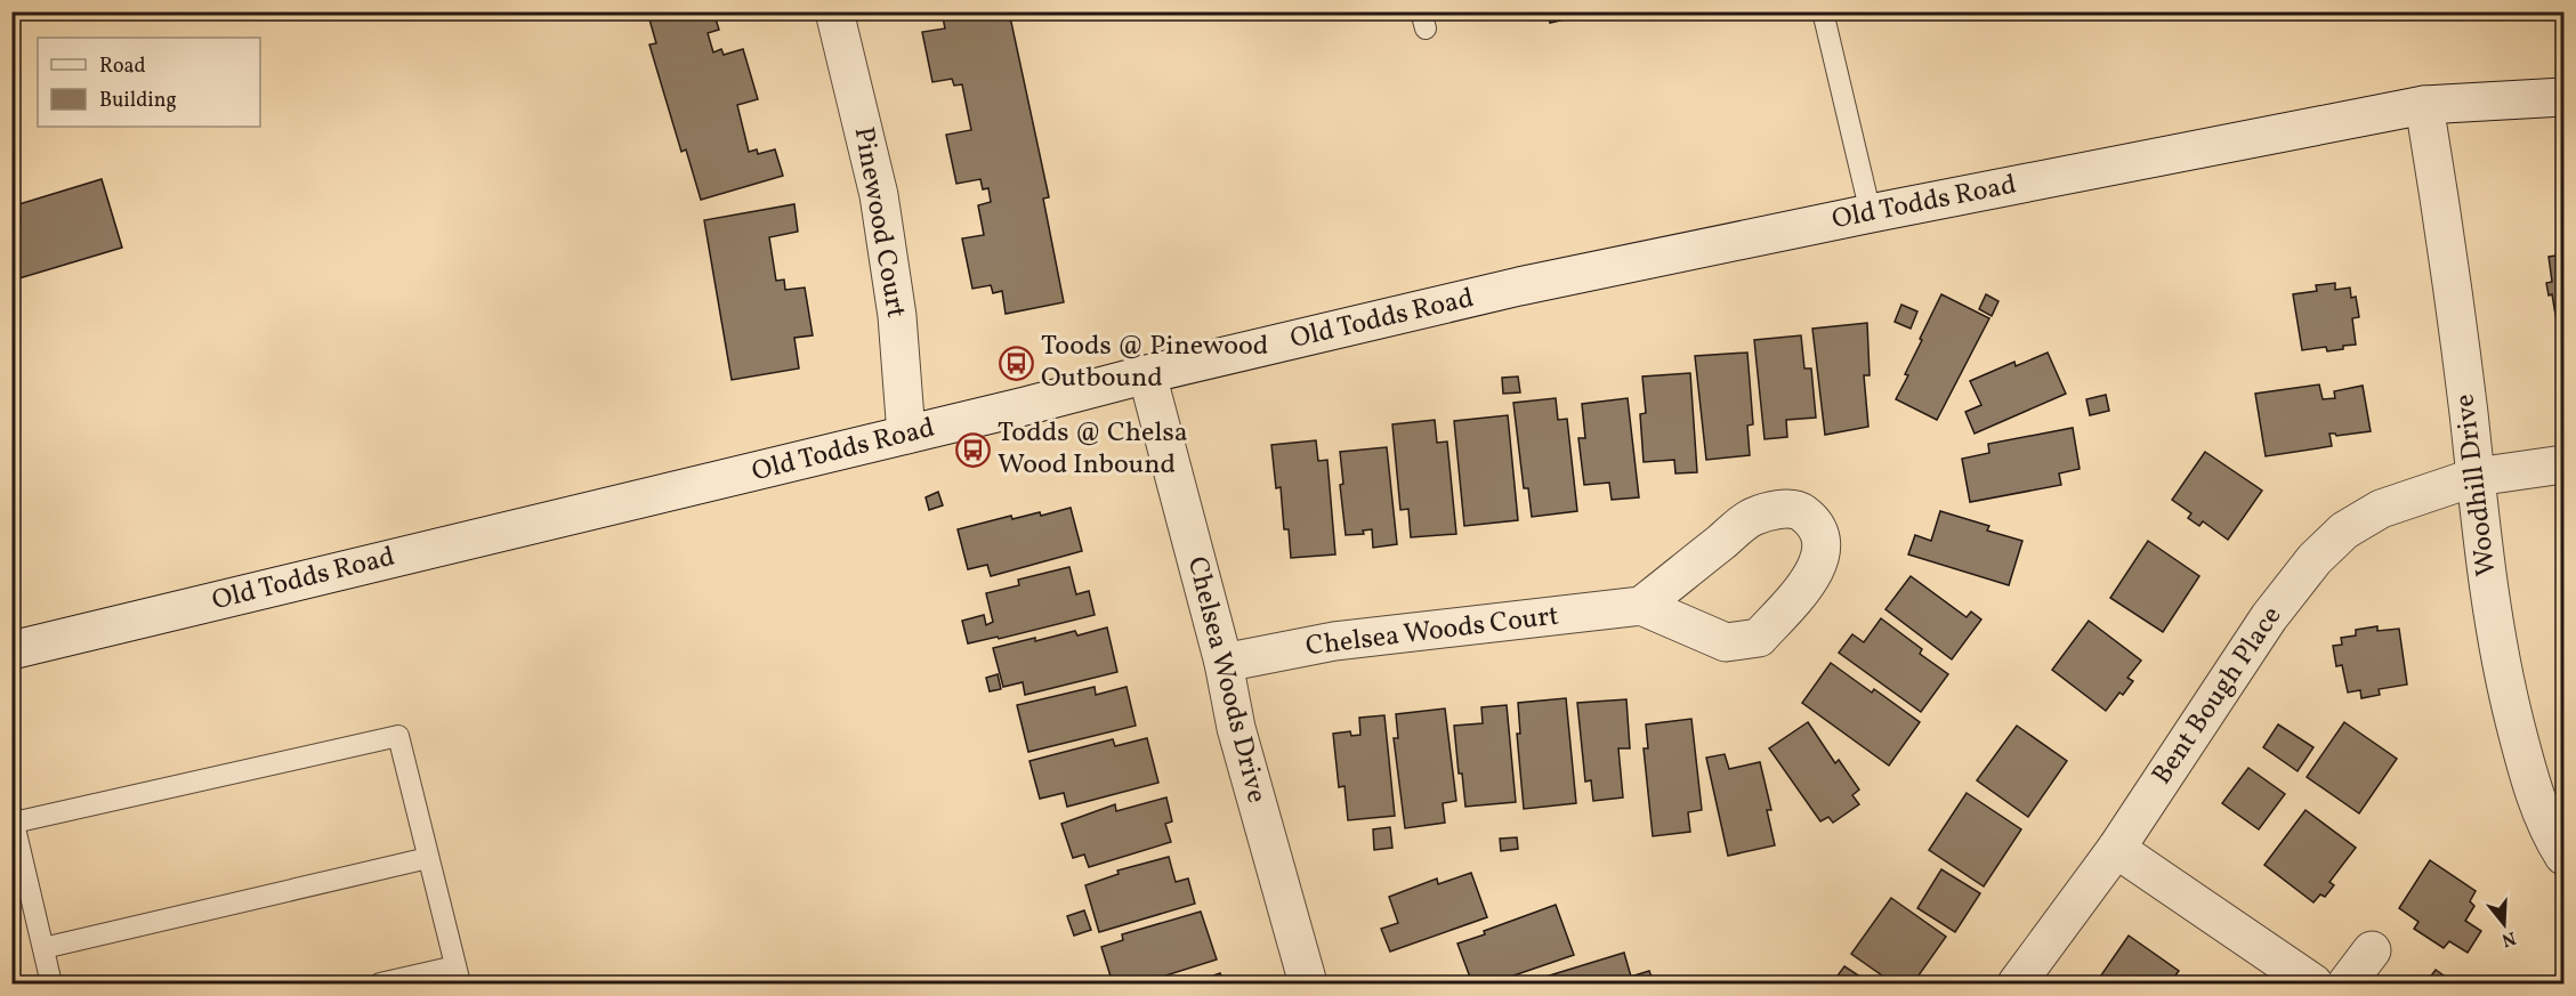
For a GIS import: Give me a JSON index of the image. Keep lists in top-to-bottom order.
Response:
{
  "streets": {
    "street": [
      "Old Todds Road",
      "Pinewood Court",
      "Woodhill Drive",
      "Chelsea Woods Court",
      "Chelsea Woods Drive",
      "Bent Bough Place"
    ]
  },
  "crossings": [
    ["Old Todds Road", "Pinewood Court"],
    ["Old Todds Road", "Woodhill Drive"],
    ["Old Todds Road", "Chelsea Woods Drive"],
    ["Woodhill Drive", "Bent Bough Place"],
    ["Chelsea Woods Court", "Chelsea Woods Drive"]
  ],
  "places": {
    "bus stop": ["Toods @ Pinewood Outbound", "Todds @ Chelsa Wood Inbound"]
  },
  "legend": ["Road", "Building"],
  "north": "bottom"
}
